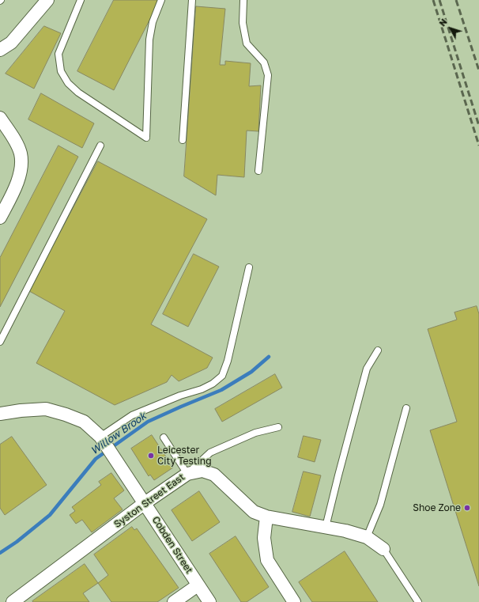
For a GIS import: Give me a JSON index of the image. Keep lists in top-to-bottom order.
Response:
{
  "streets": {
    "street": ["Syston Street East", "Cobden Street"]
  },
  "crossings": [
    ["Syston Street East", "Cobden Street"]
  ],
  "water": ["Willow Brook"],
  "places": ["Leicester City Testing", "Shoe Zone"],
  "north": "top left"
}
